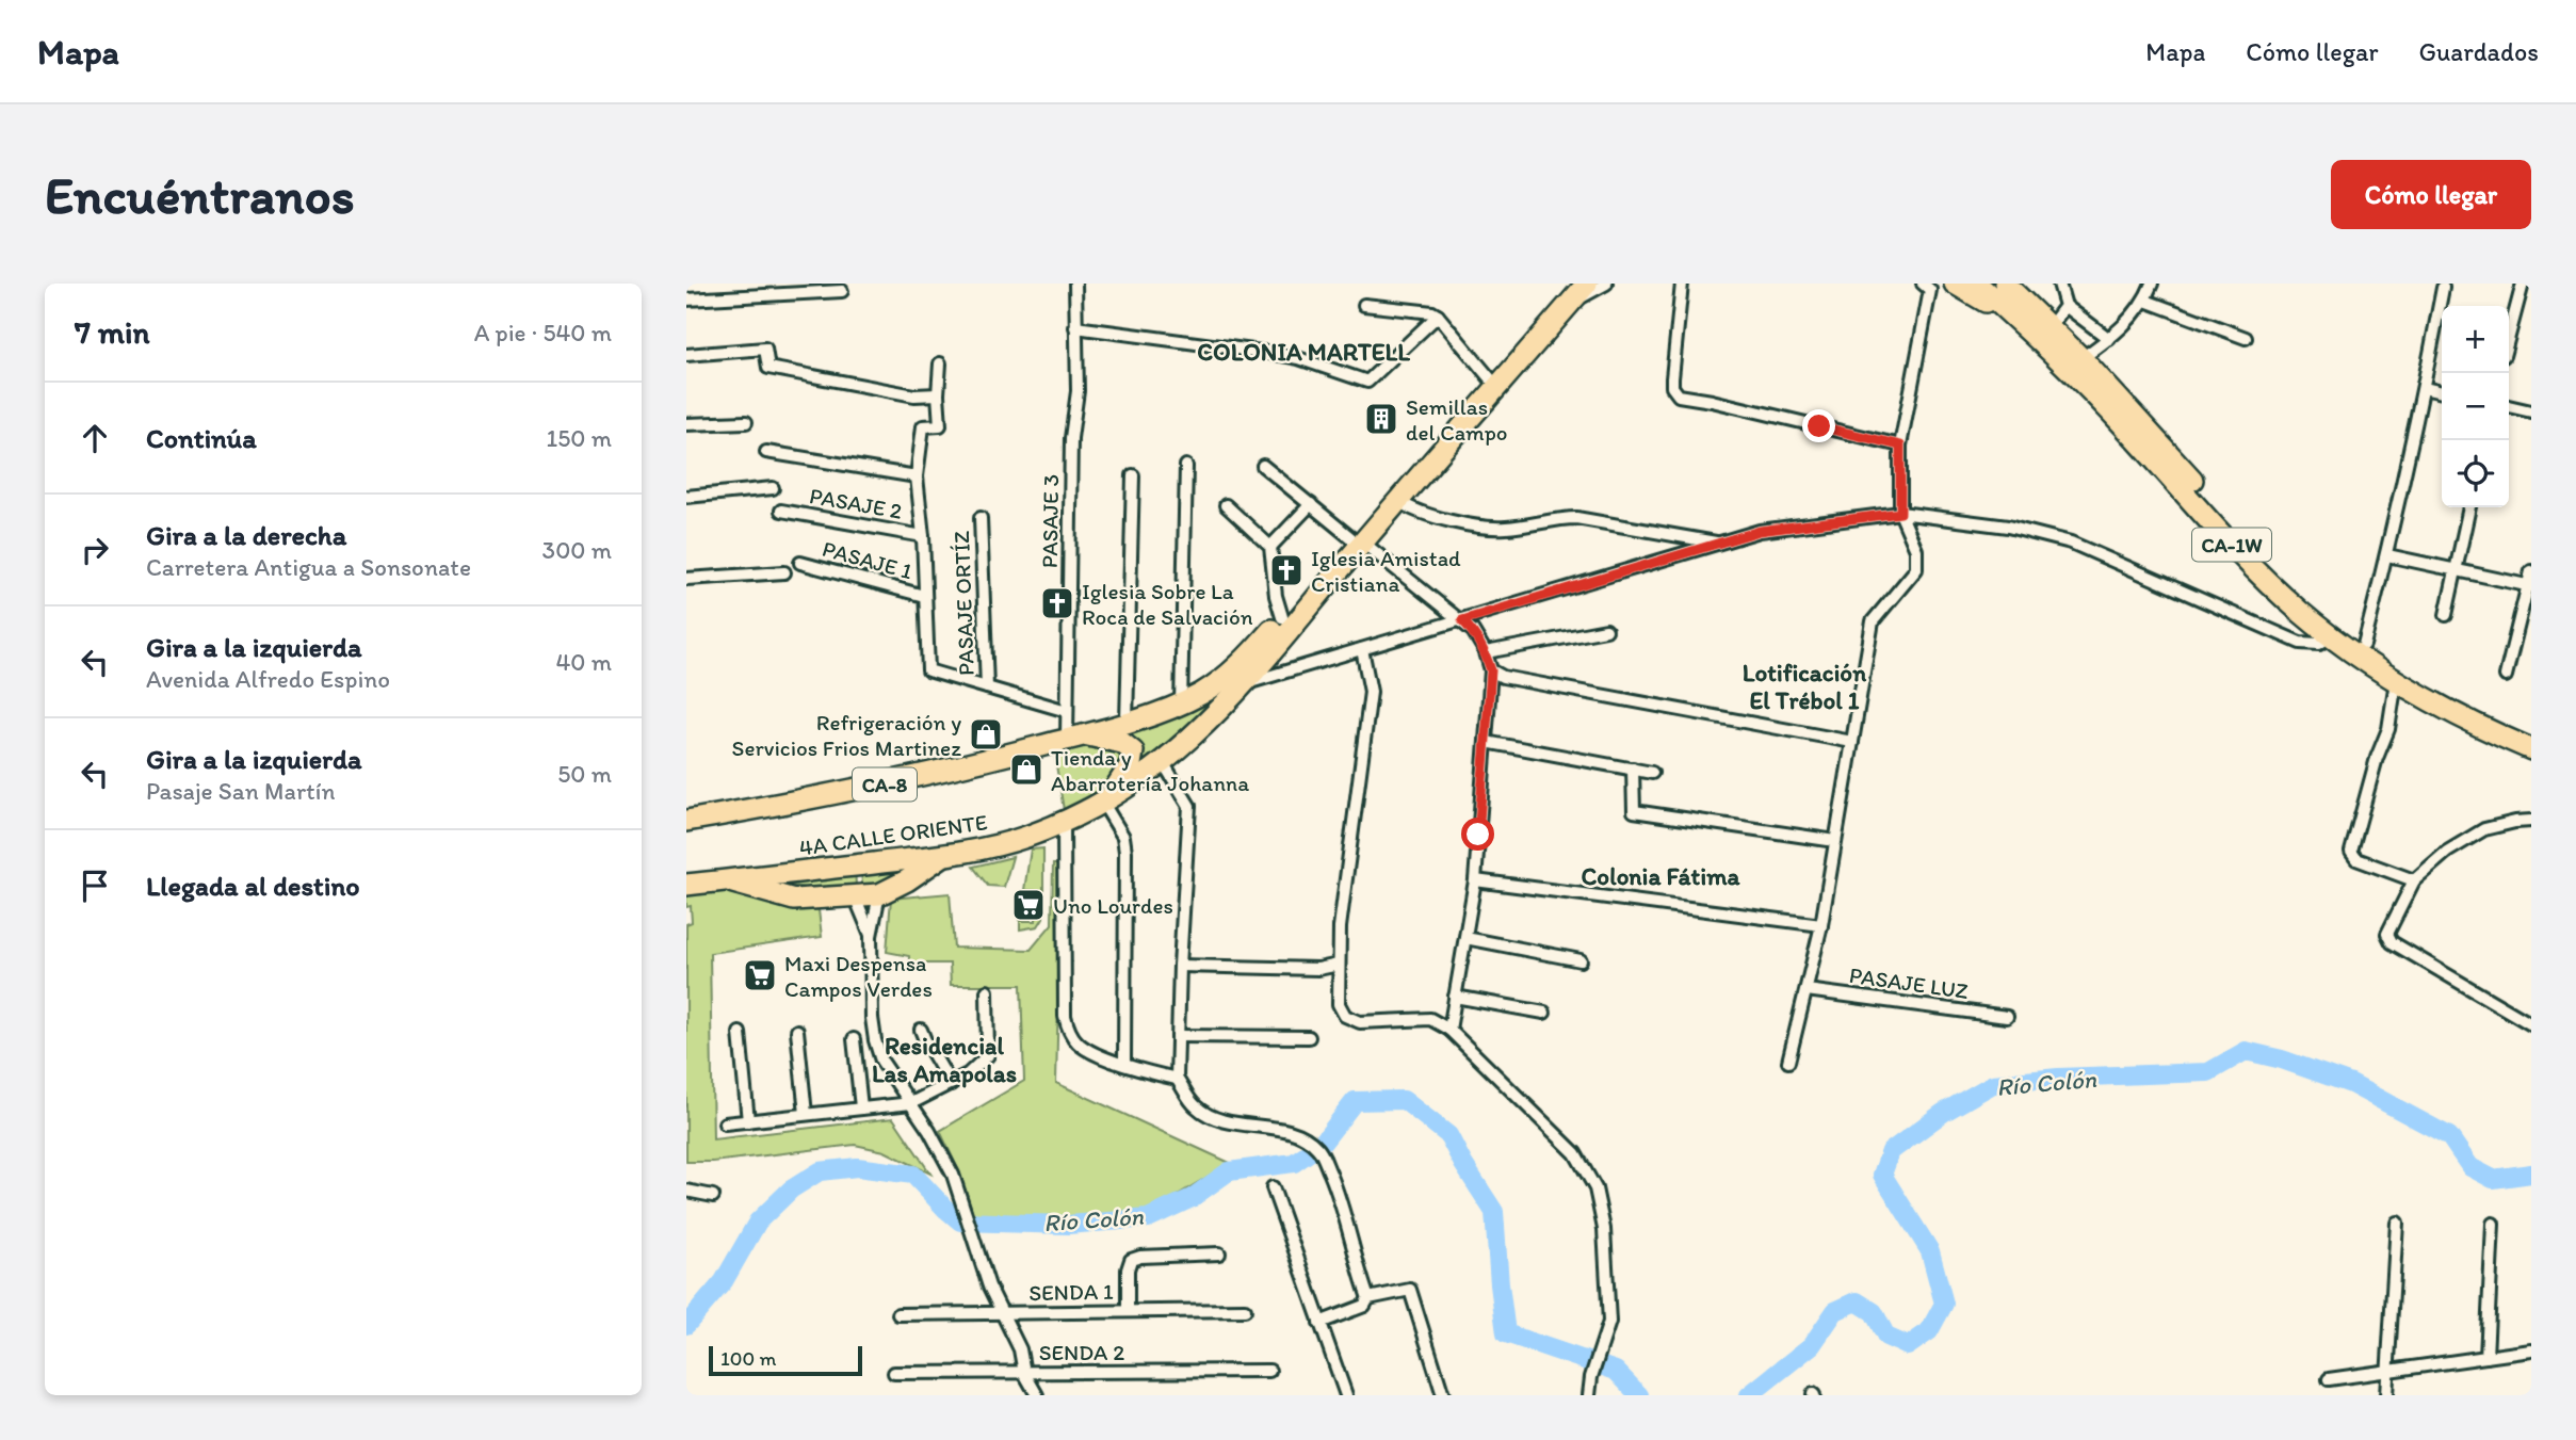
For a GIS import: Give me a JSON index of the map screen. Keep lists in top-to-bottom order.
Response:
{
  "streets": {
    "highway": ["CA-1W", "CA-8", "4A CALLE ORIENTE"],
    "street": [
      "PASAJE 2",
      "PASAJE 3",
      "PASAJE 1",
      "PASAJE ORTÍZ",
      "PASAJE LUZ",
      "SENDA 1",
      "SENDA 2"
    ]
  },
  "crossings": [
    ["PASAJE 3", "4A CALLE ORIENTE"]
  ],
  "districts": [
    "COLONIA MARTELL",
    "Lotificación El Trébol 1",
    "Colonia Fátima",
    "Residencial Las Amapolas"
  ],
  "water": ["Río Colón"],
  "places": {
    "building": ["Semillas del Campo"],
    "church": ["Iglesia Amistad Cristiana", "Iglesia Sobre La Roca de Salvación"],
    "shop": ["Refrigeración y Servicios Frios Martinez", "Tienda y Abarrotería Johanna"],
    "supermarket": ["Uno Lourdes", "Maxi Despensa Campos Verdes"]
  },
  "scale_bar": "100 m",
  "page": {
    "header": "Mapa",
    "nav": ["Mapa", "Cómo llegar", "Guardados"],
    "buttons": "Cómo llegar",
    "title": "Encuéntranos",
    "heading": ["7 min", "A pie · 540 m"],
    "map_buttons": ["+", "−"],
    "list": [
      ["Continúa", "150 m"],
      ["Gira a la derecha", "Carretera Antigua a Sonsonate", "300 m"],
      ["Gira a la izquierda", "Avenida Alfredo Espino", "40 m"],
      ["Gira a la izquierda", "Pasaje San Martín", "50 m"],
      "Llegada al destino"
    ],
    "scale": "100 m"
  }
}
